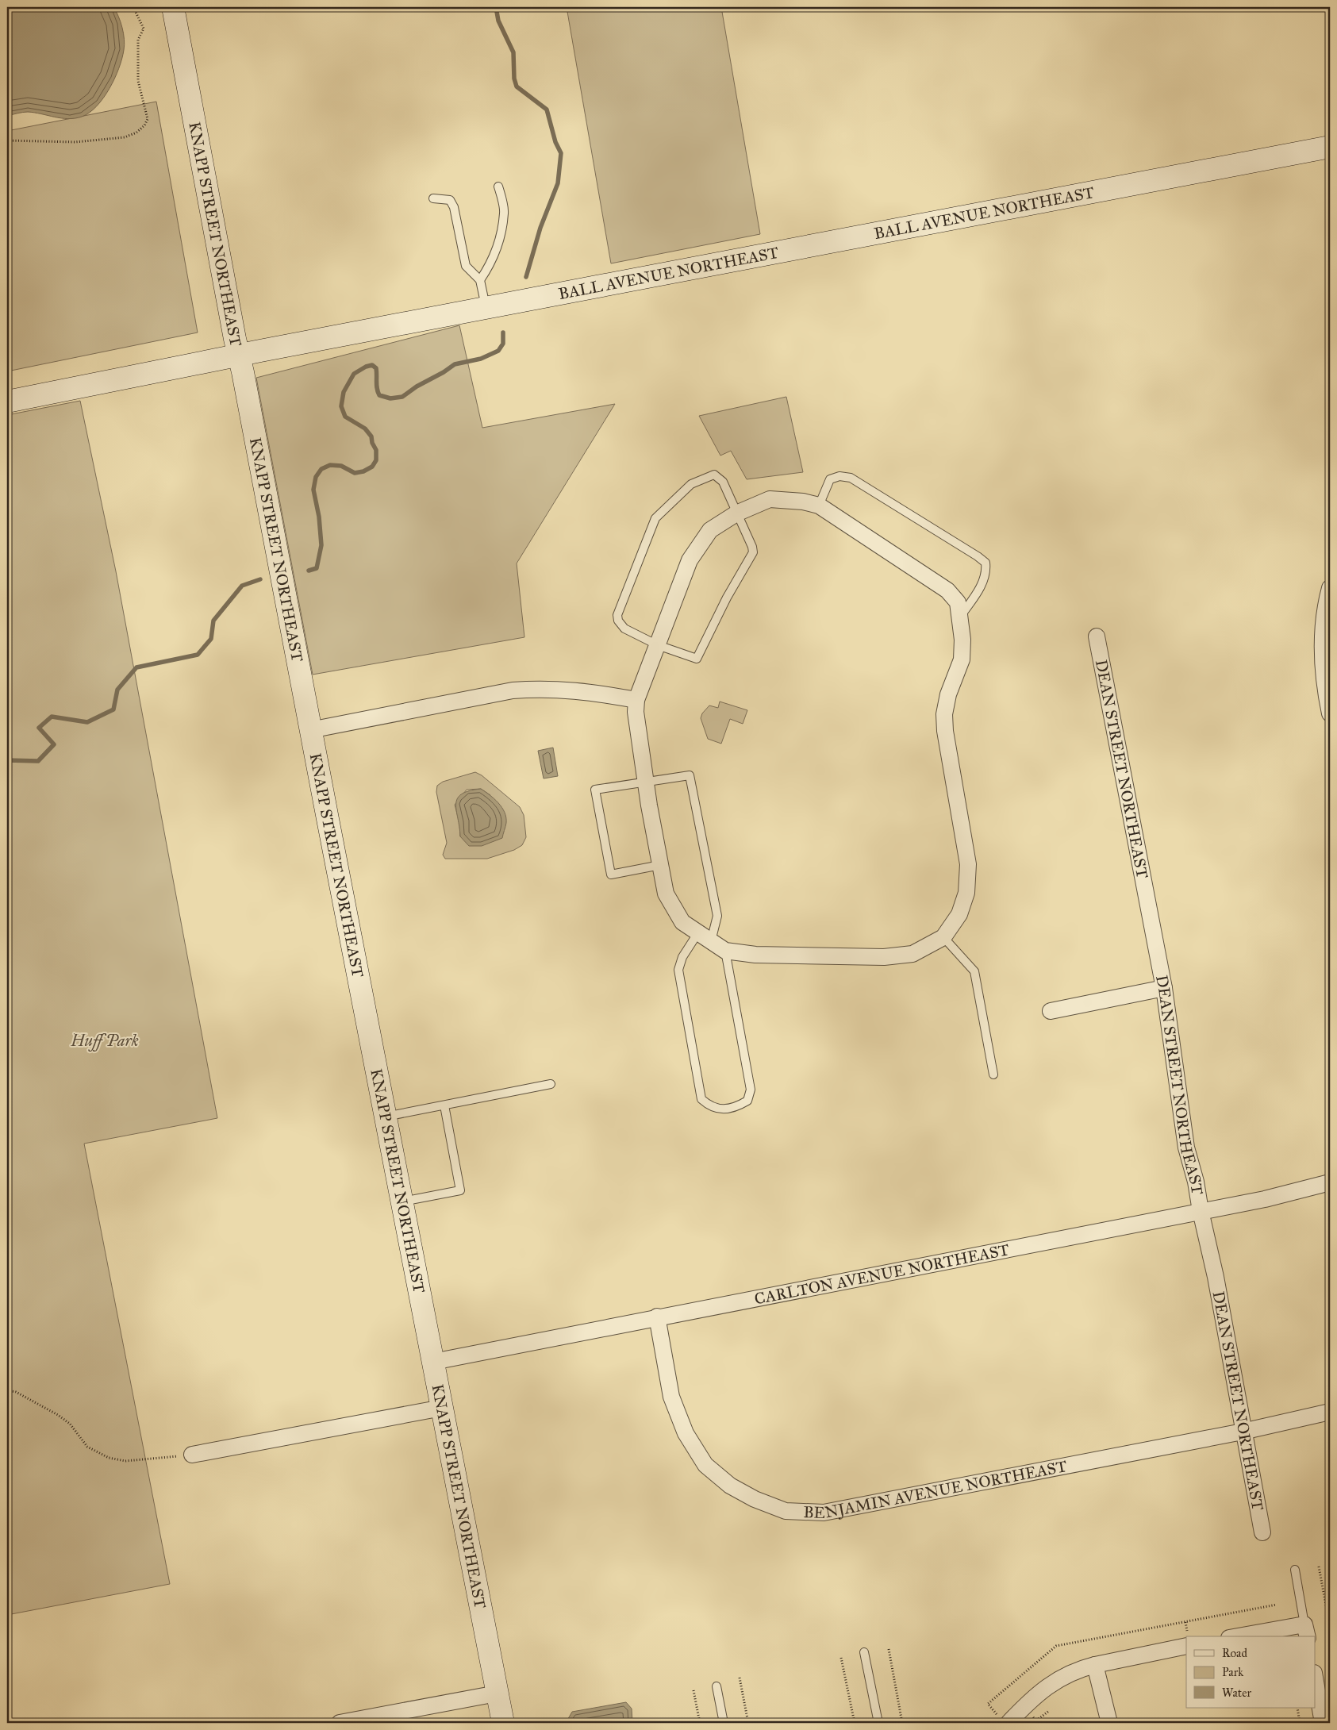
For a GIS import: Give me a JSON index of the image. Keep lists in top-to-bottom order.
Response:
{
  "streets": {
    "main road": ["BALL AVENUE NORTHEAST", "KNAPP STREET NORTHEAST"],
    "street": ["DEAN STREET NORTHEAST", "CARLTON AVENUE NORTHEAST", "BENJAMIN AVENUE NORTHEAST"]
  },
  "crossings": [
    ["BALL AVENUE NORTHEAST", "KNAPP STREET NORTHEAST"],
    ["KNAPP STREET NORTHEAST", "CARLTON AVENUE NORTHEAST"],
    ["DEAN STREET NORTHEAST", "CARLTON AVENUE NORTHEAST"],
    ["DEAN STREET NORTHEAST", "BENJAMIN AVENUE NORTHEAST"],
    ["CARLTON AVENUE NORTHEAST", "BENJAMIN AVENUE NORTHEAST"]
  ],
  "parks": ["Huff Park"],
  "legend": ["Road", "Park", "Water"]
}
